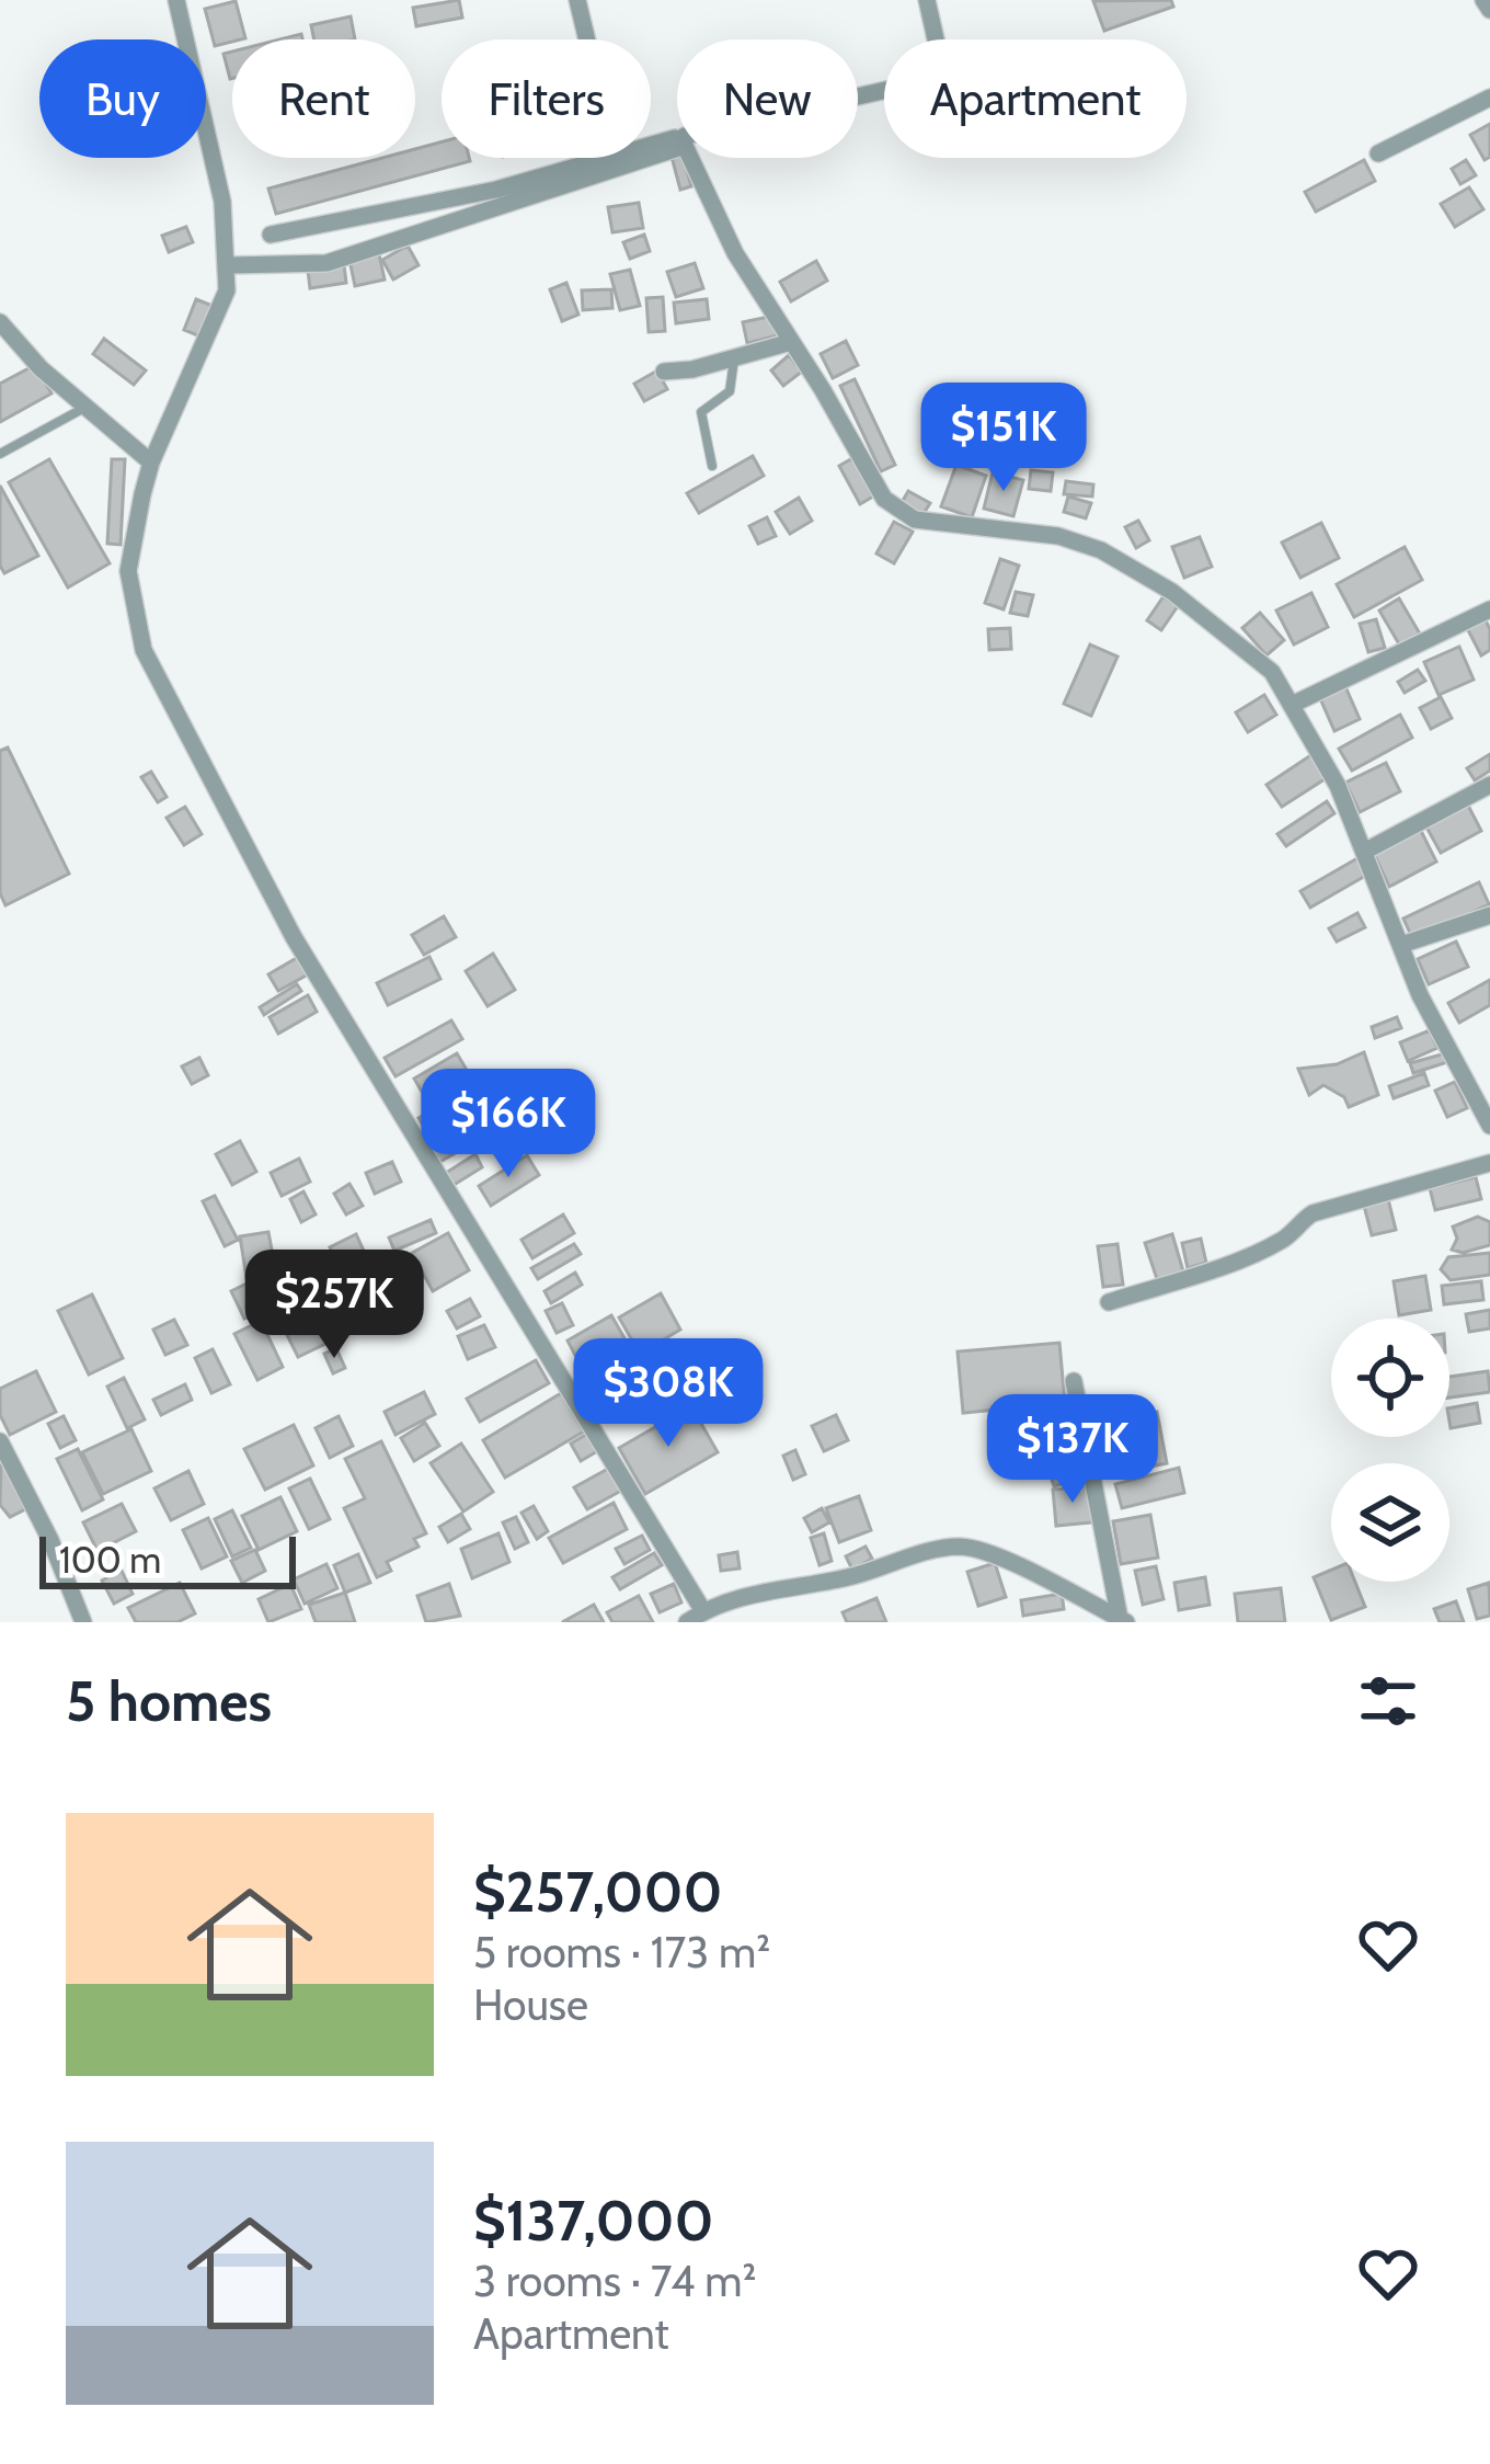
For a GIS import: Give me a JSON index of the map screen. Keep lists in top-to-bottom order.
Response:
{
  "scale_bar": "100 m",
  "page": {
    "chip": [
      "Buy",
      "Rent",
      "Filters",
      "New",
      "Apartment"
    ],
    "price": [
      "$151K",
      "$166K",
      "$257K",
      "$308K",
      "$137K"
    ],
    "scale": "100 m",
    "heading": "5 homes",
    "list": [
      {
        "name": "$257,000",
        "note": "5 rooms · 173 m² · House"
      },
      {
        "name": "$137,000",
        "note": "3 rooms · 74 m² · Apartment"
      }
    ]
  }
}
